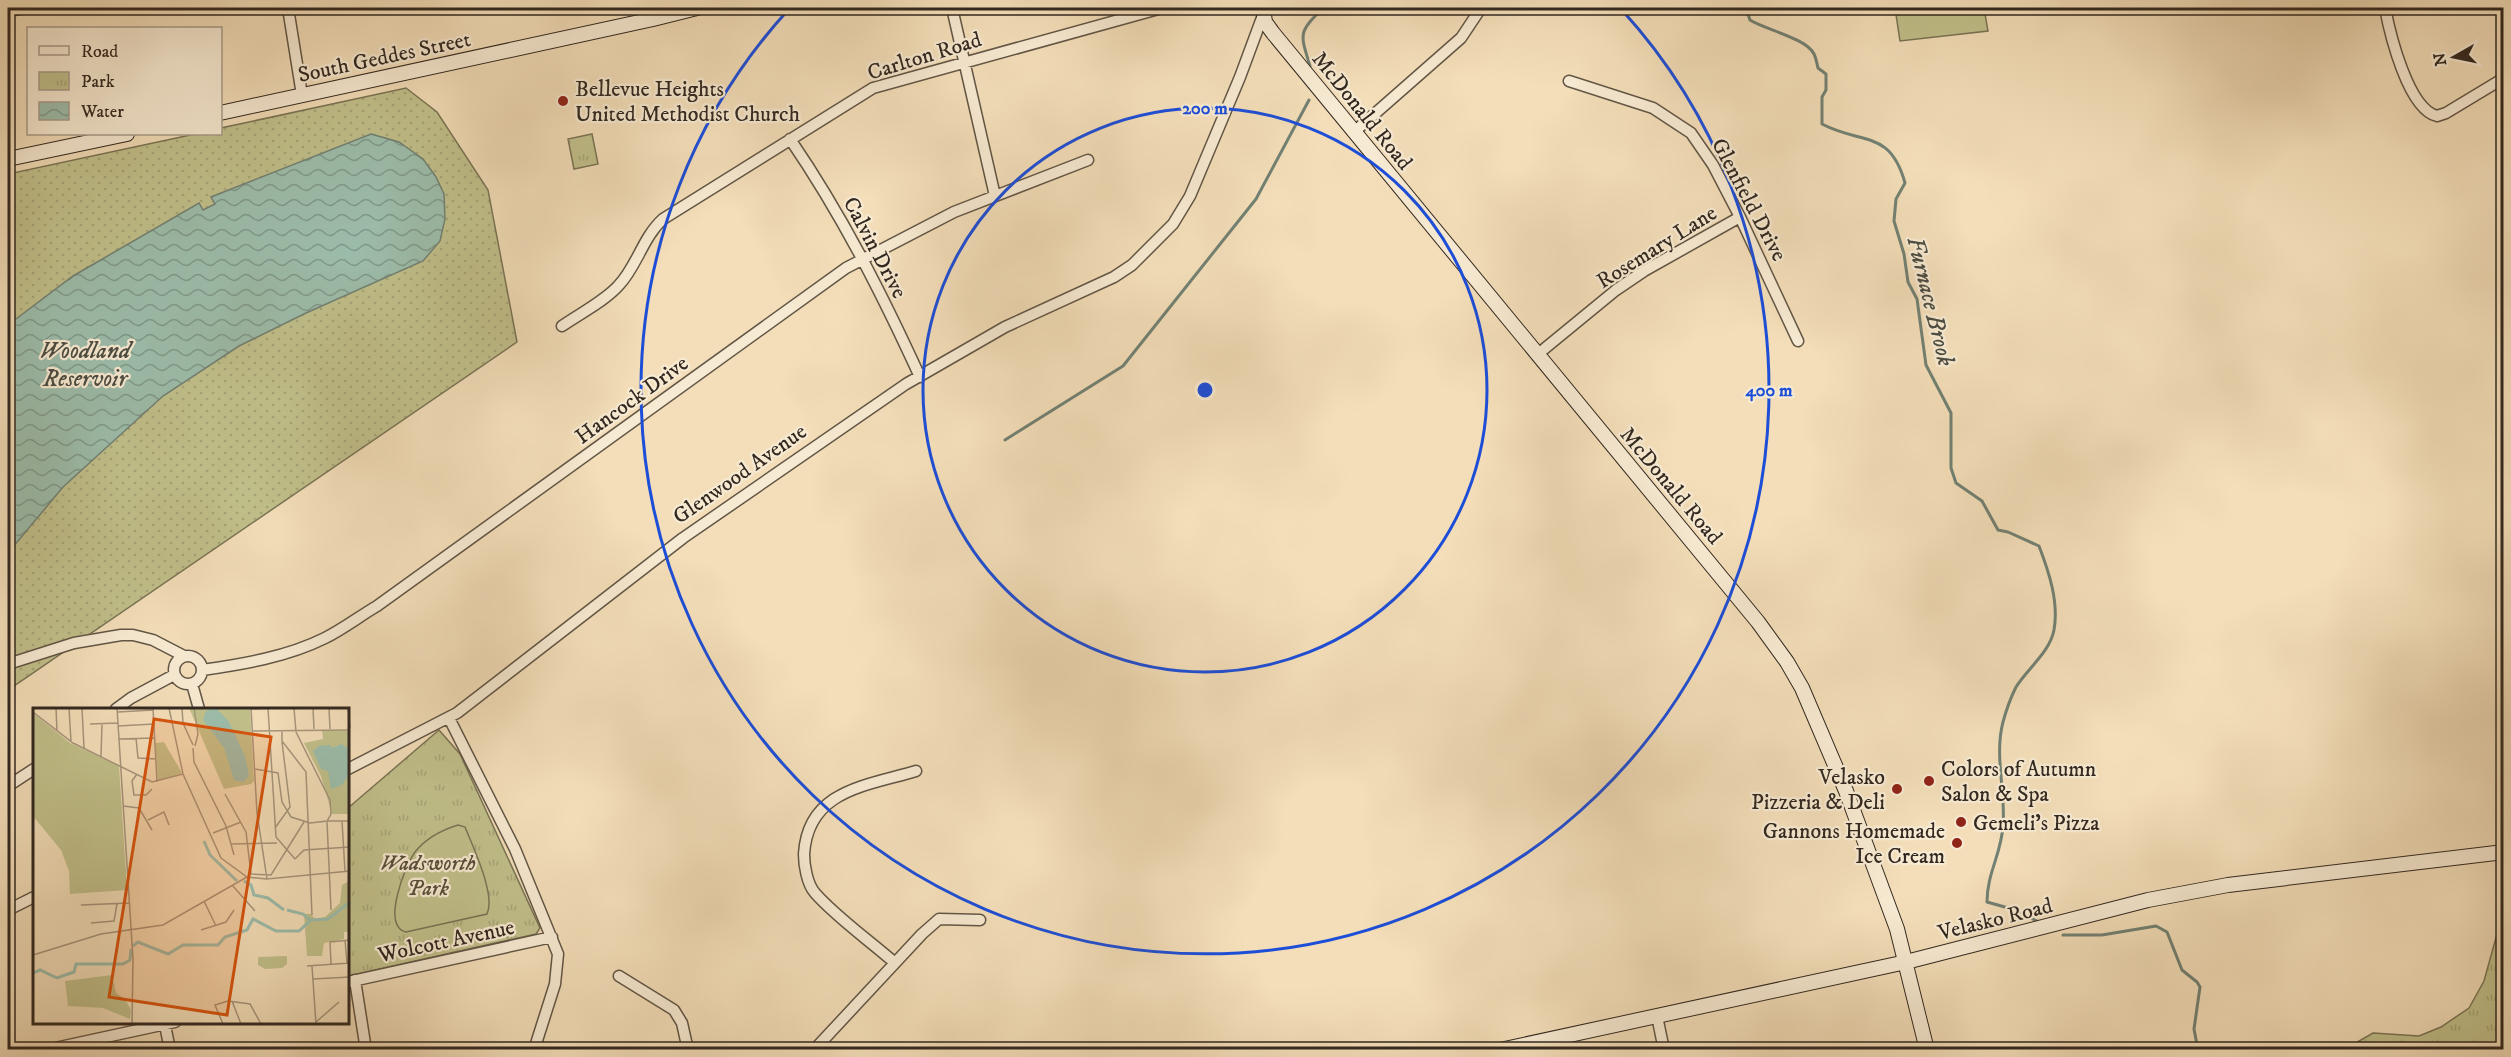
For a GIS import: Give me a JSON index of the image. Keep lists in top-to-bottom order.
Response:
{
  "streets": {
    "street": [
      "Carlton Road",
      "South Geddes Street",
      "McDonald Road",
      "Glenfield Drive",
      "Rosemary Lane",
      "Calvin Drive",
      "Hancock Drive",
      "Glenwood Avenue",
      "Velasko Road",
      "Wolcott Avenue"
    ]
  },
  "crossings": [
    ["Carlton Road", "Calvin Drive"],
    ["McDonald Road", "Rosemary Lane"],
    ["McDonald Road", "Glenwood Avenue"],
    ["McDonald Road", "Velasko Road"],
    ["Glenfield Drive", "Rosemary Lane"],
    ["Calvin Drive", "Hancock Drive"],
    ["Calvin Drive", "Glenwood Avenue"]
  ],
  "water": ["Furnace Brook", "Woodland Reservoir"],
  "parks": ["Wadsworth Park"],
  "places": [
    "Bellevue Heights United Methodist Church",
    "Colors of Autumn Salon & Spa",
    "Velasko Pizzeria & Deli",
    "Gemeli's Pizza",
    "Gannons Homemade Ice Cream"
  ],
  "legend": ["Road", "Park", "Water"],
  "north": "left",
  "rings": ["200 m", "400 m"]
}
